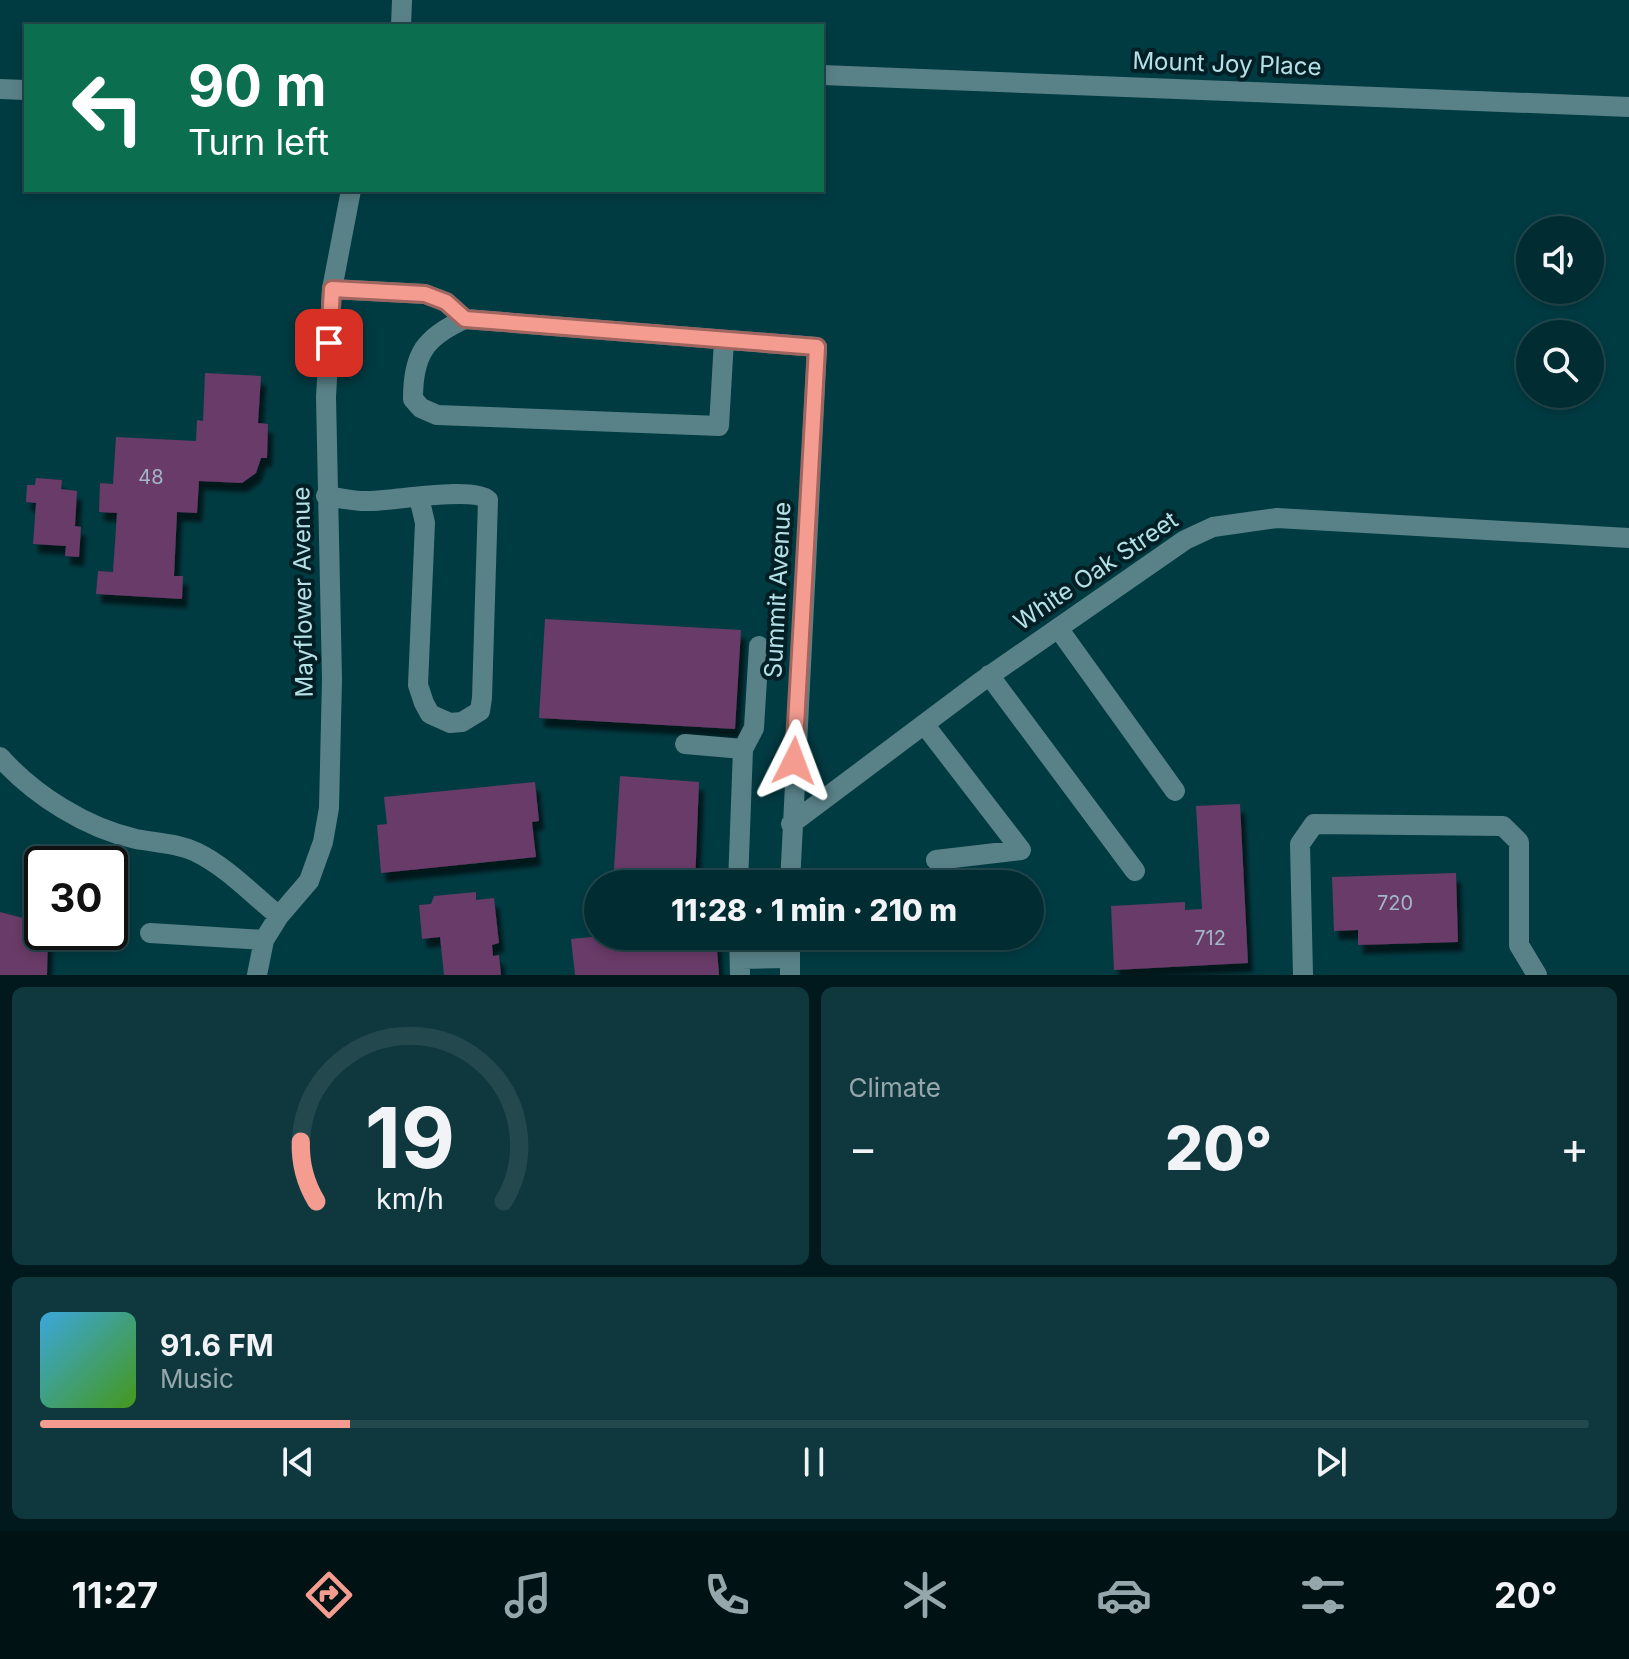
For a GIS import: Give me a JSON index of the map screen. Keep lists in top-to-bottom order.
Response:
{
  "streets": {
    "street": [
      "Mount Joy Place",
      "White Oak Street",
      "Summit Avenue",
      "Mayflower Avenue"
    ]
  },
  "crossings": [
    ["White Oak Street", "Summit Avenue"]
  ],
  "house_numbers": ["48", "720", "712"],
  "page": {
    "turn": ["90 m", "Turn left"],
    "limit": "30",
    "trip": "11:28 · 1 min · 210 m",
    "tile": "Climate",
    "heat": ["−", "20°", "+"],
    "song": ["91.6 FM", "Music"],
    "tabs": ["11:27", "20°"],
    "gauge": ["19", "km/h"]
  }
}
